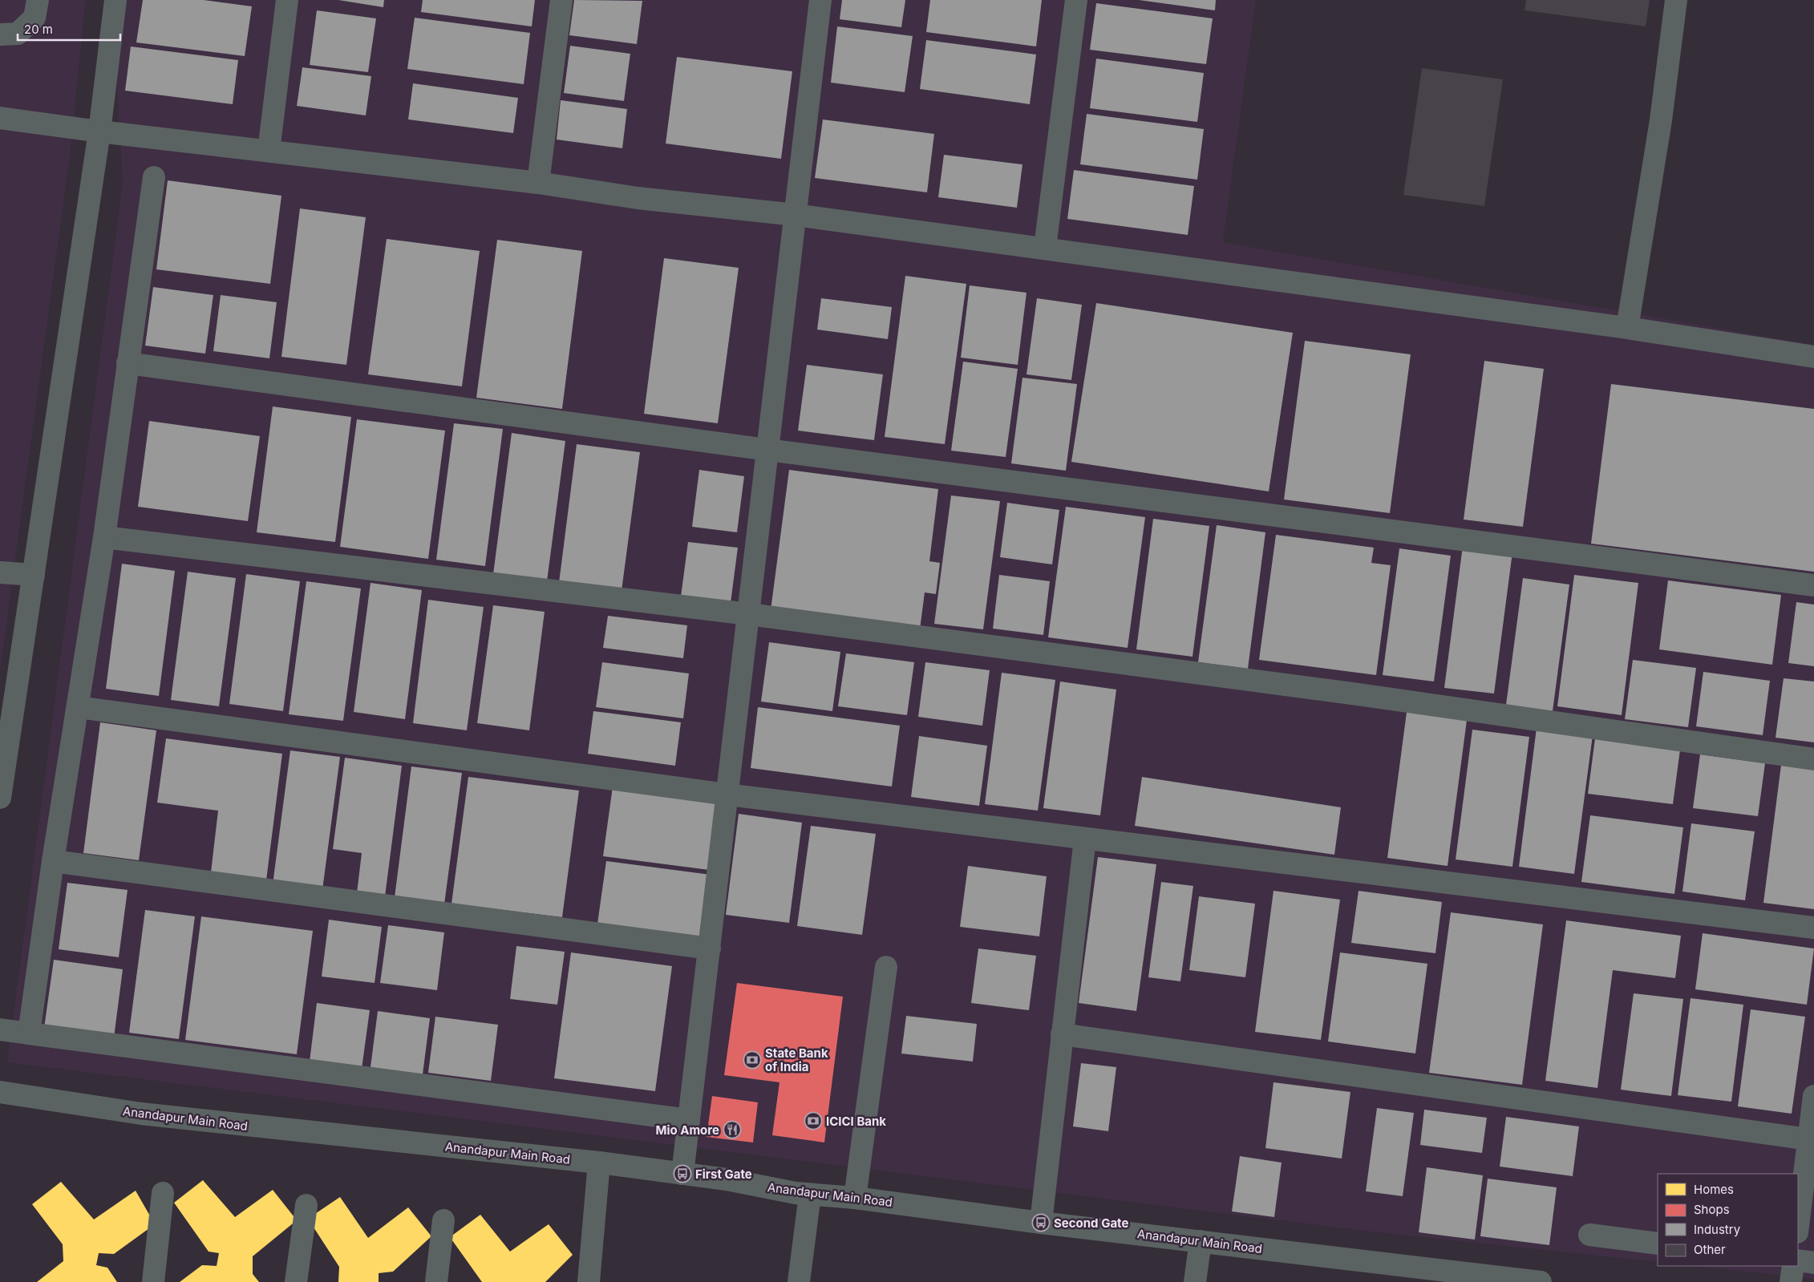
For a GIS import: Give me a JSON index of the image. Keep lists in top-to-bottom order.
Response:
{
  "streets": {
    "street": ["Anandapur Main Road"]
  },
  "places": {
    "bank": ["State Bank of India", "ICICI Bank"],
    "restaurant": ["Mio Amore"],
    "bus stop": ["First Gate", "Second Gate"]
  },
  "legend": [
    "Homes",
    "Shops",
    "Industry",
    "Other"
  ],
  "scale_bar": "20 m"
}
